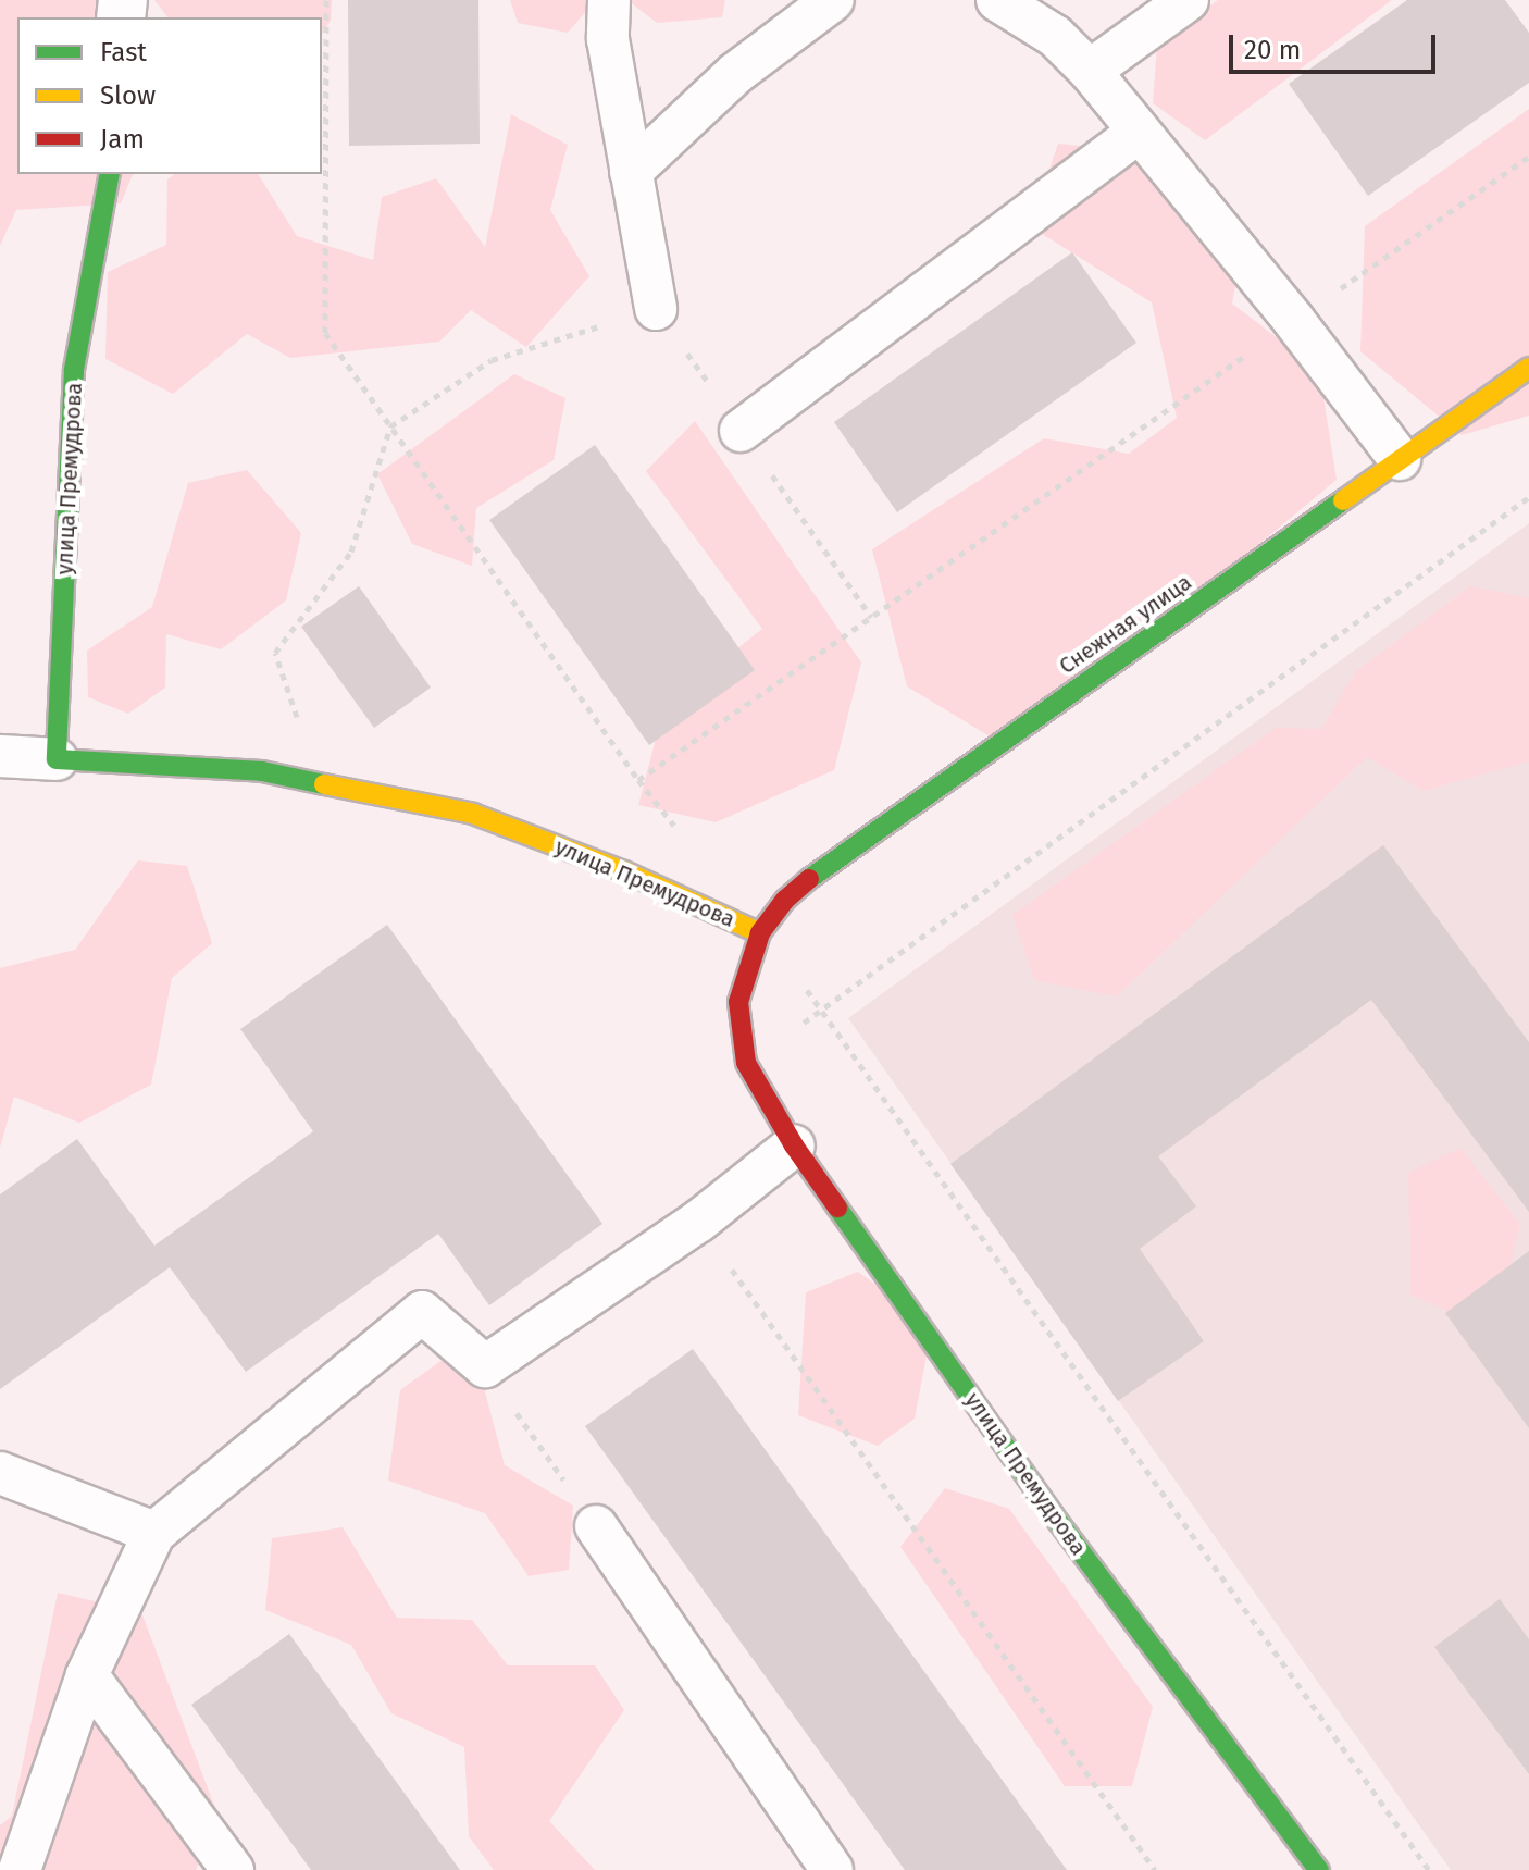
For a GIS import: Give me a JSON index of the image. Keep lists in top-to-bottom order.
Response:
{
  "streets": {
    "street": ["улица Премудрова", "Снежная улица"]
  },
  "crossings": [
    ["улица Премудрова", "Снежная улица"]
  ],
  "legend": ["Fast", "Slow", "Jam"],
  "scale_bar": "20 m"
}
